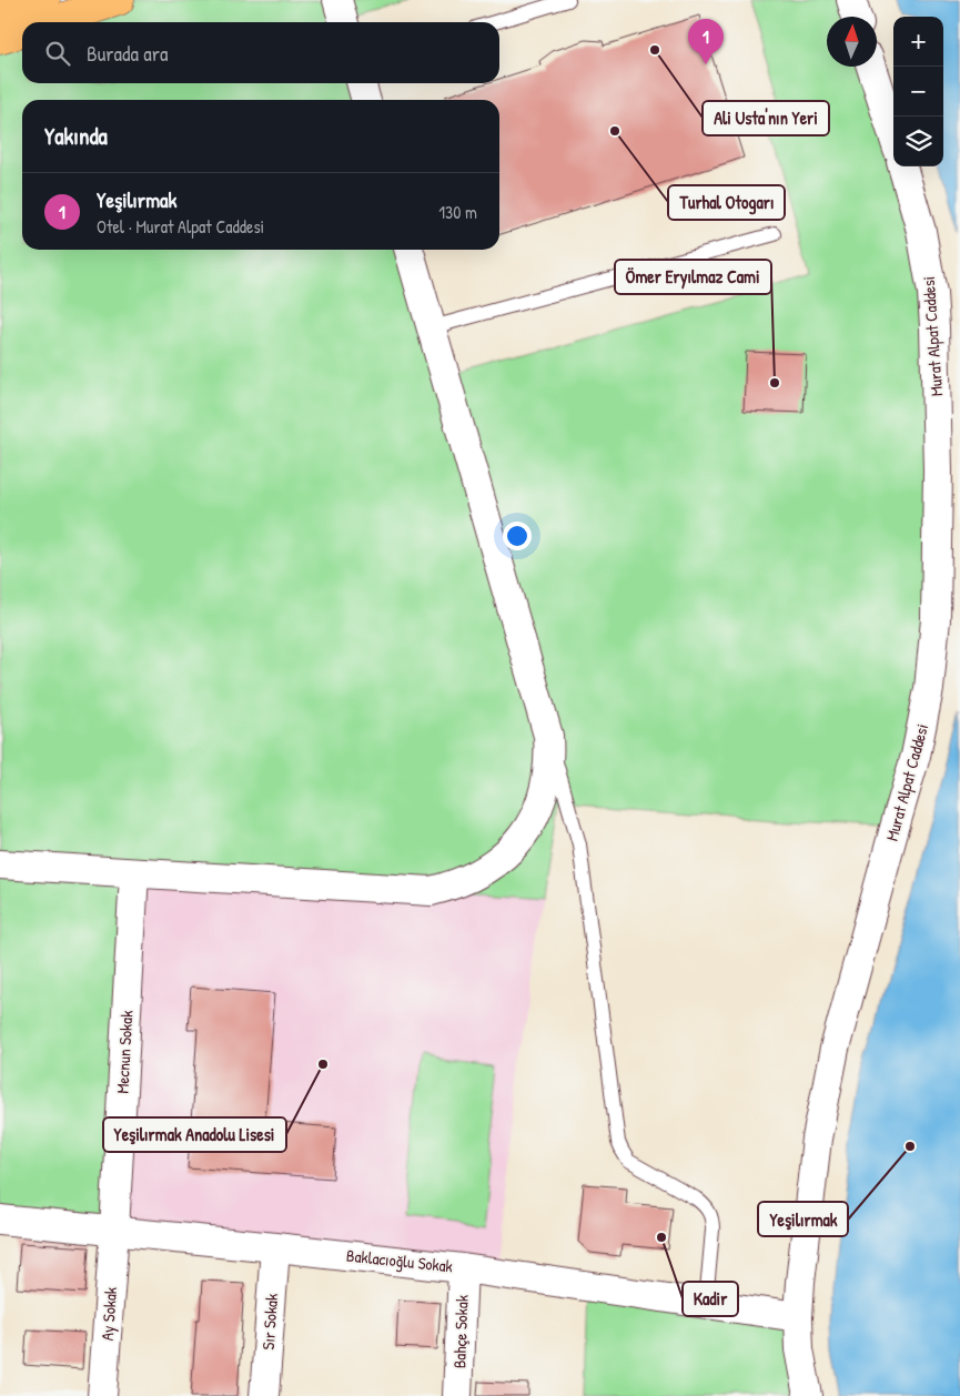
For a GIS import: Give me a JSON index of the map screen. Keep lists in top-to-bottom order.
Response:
{
  "streets": {
    "street": [
      "Murat Alpat Caddesi",
      "Mecnun Sokak",
      "Baklacıoğlu Sokak",
      "Ay Sokak",
      "Sır Sokak",
      "Bahçe Sokak"
    ]
  },
  "crossings": [
    ["Murat Alpat Caddesi", "Baklacıoğlu Sokak"],
    ["Mecnun Sokak", "Baklacıoğlu Sokak"],
    ["Mecnun Sokak", "Ay Sokak"],
    ["Baklacıoğlu Sokak", "Ay Sokak"],
    ["Baklacıoğlu Sokak", "Sır Sokak"],
    ["Baklacıoğlu Sokak", "Bahçe Sokak"]
  ],
  "places": [
    "Ali Usta'nın Yeri",
    "Turhal Otogarı",
    "Ömer Eryılmaz Cami",
    "Yeşilırmak Anadolu Lisesi",
    "Yeşilırmak",
    "Kadir"
  ],
  "north": "top",
  "page": {
    "map_buttons": ["+", "−"],
    "pins": "1",
    "search": "Burada ara",
    "heading": "Yakında",
    "list": [
      {
        "mark": "1",
        "name": "Yeşilırmak",
        "note": "Otel · Murat Alpat Caddesi",
        "value": "130 m"
      }
    ]
  }
}
